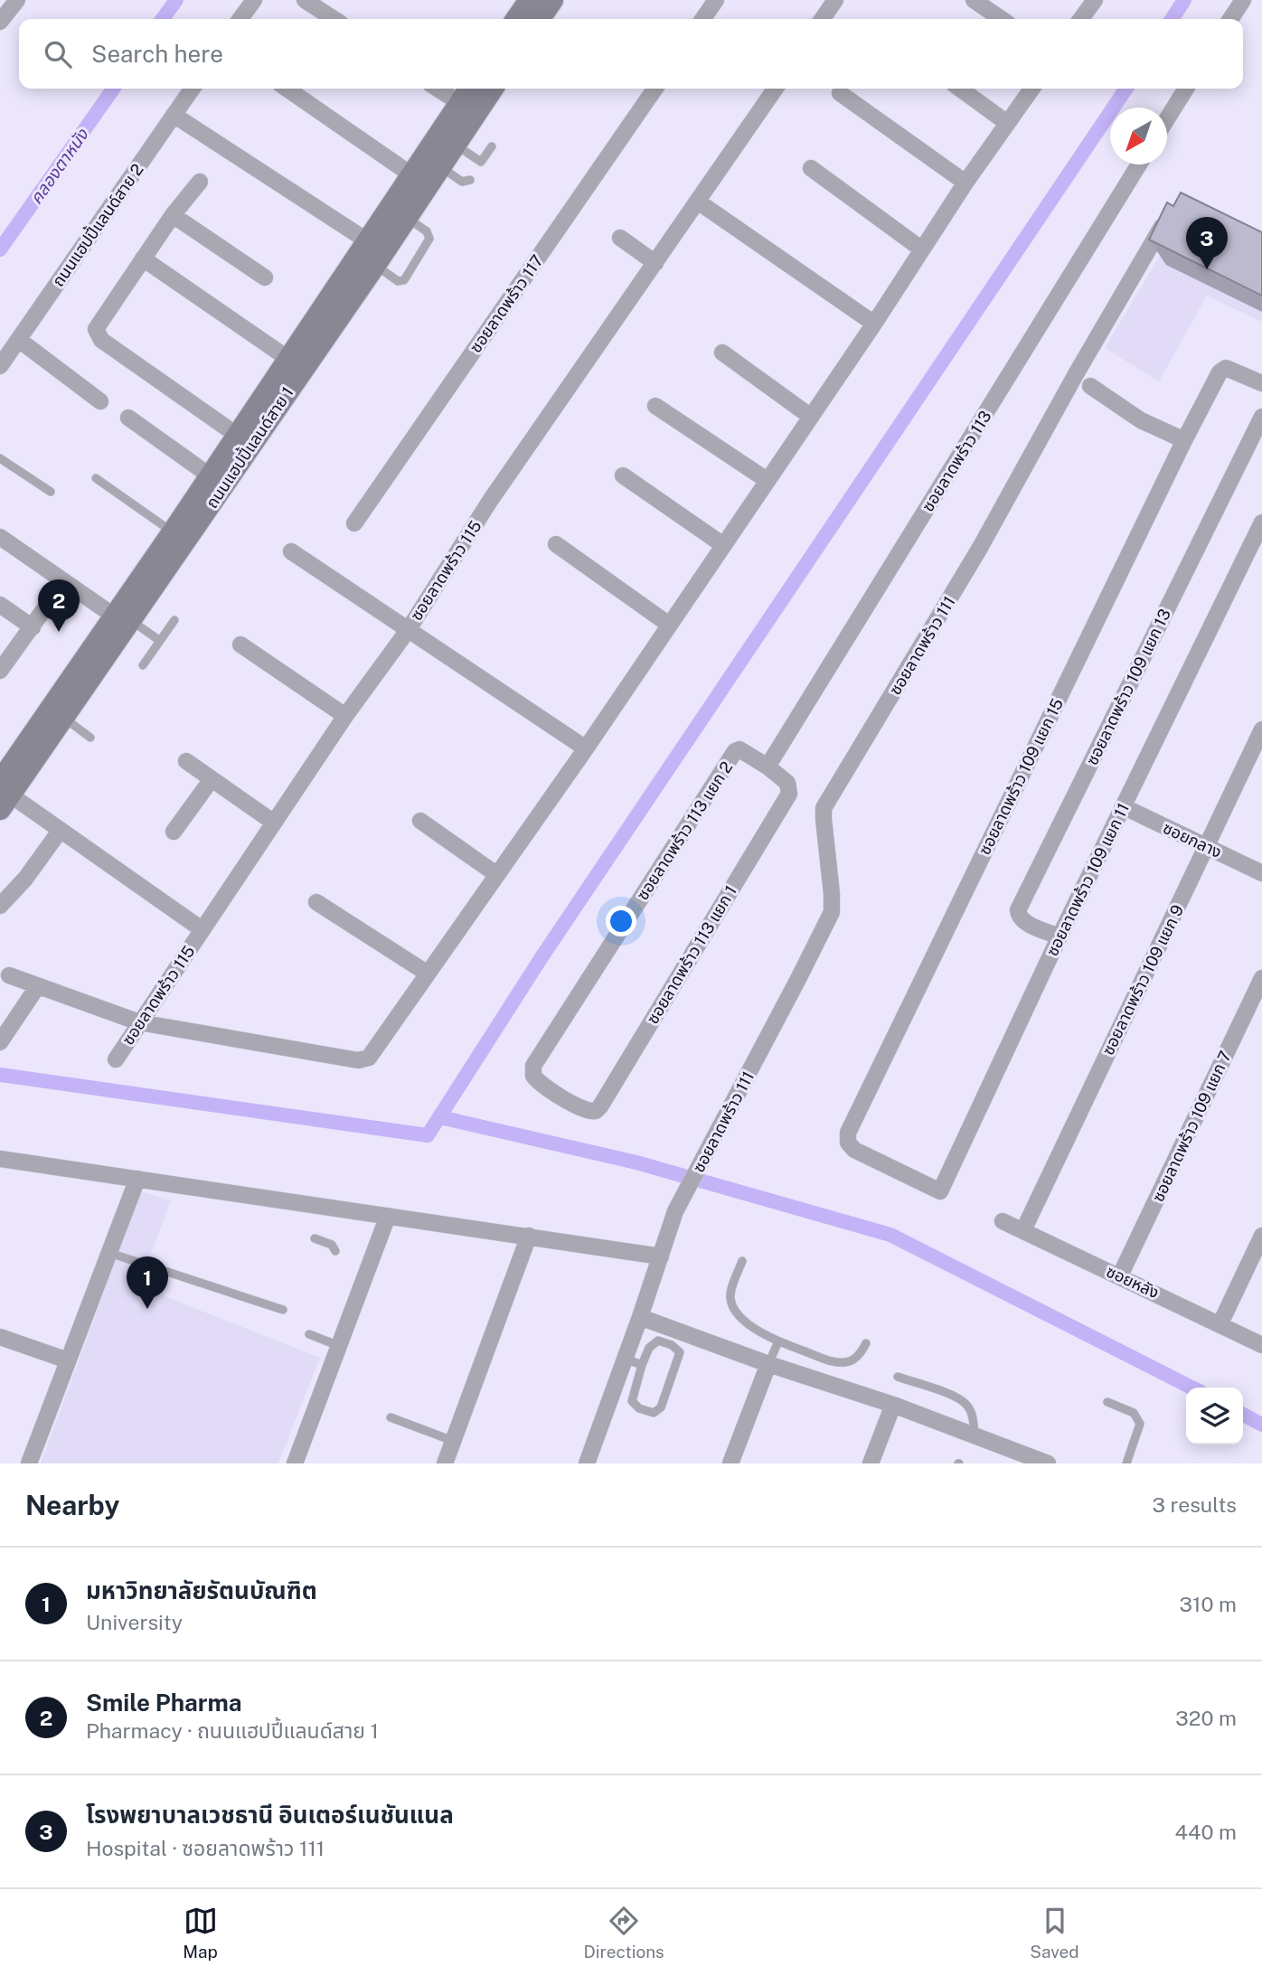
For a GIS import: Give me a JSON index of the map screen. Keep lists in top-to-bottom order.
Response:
{
  "streets": {
    "street": [
      "ถนนแฮปปี้แลนด์สาย 2",
      "ซอยลาดพร้าว 117",
      "ถนนแฮปปี้แลนด์สาย 1",
      "ซอยลาดพร้าว 113",
      "ซอยลาดพร้าว 115",
      "ซอยลาดพร้าว 111",
      "ซอยลาดพร้าว 109 แยก 13",
      "ซอยลาดพร้าว 109 แยก 15",
      "ซอยลาดพร้าว 113 แยก 2",
      "ซอยกลาง",
      "ซอยลาดพร้าว 109 แยก 11",
      "ซอยลาดพร้าว 113 แยก 1",
      "ซอยลาดพร้าว 109 แยก 9",
      "ซอยลาดพร้าว 109 แยก 7",
      "ซอยหลัง"
    ]
  },
  "crossings": [
    ["ซอยลาดพร้าว 113", "ซอยลาดพร้าว 113 แยก 2"],
    ["ซอยลาดพร้าว 113", "ซอยลาดพร้าว 113 แยก 1"],
    ["ซอยลาดพร้าว 109 แยก 13", "ซอยลาดพร้าว 109 แยก 11"],
    ["ซอยลาดพร้าว 109 แยก 15", "ซอยลาดพร้าว 109 แยก 11"],
    ["ซอยลาดพร้าว 113 แยก 2", "ซอยลาดพร้าว 113 แยก 1"],
    ["ซอยกลาง", "ซอยลาดพร้าว 109 แยก 11"],
    ["ซอยกลาง", "ซอยลาดพร้าว 109 แยก 9"],
    ["ซอยลาดพร้าว 109 แยก 9", "ซอยหลัง"],
    ["ซอยลาดพร้าว 109 แยก 7", "ซอยหลัง"]
  ],
  "water": ["คลองตาหนัง"],
  "north": "bottom left",
  "page": {
    "search": "Search here",
    "pins": ["3", "2", "1"],
    "heading": ["Nearby", "3 results"],
    "list": [
      {
        "mark": "1",
        "name": "มหาวิทยาลัยรัตนบัณฑิต",
        "note": "University",
        "value": "310 m"
      },
      {
        "mark": "2",
        "name": "Smile Pharma",
        "note": "Pharmacy · ถนนแฮปปี้แลนด์สาย 1",
        "value": "320 m"
      },
      {
        "mark": "3",
        "name": "โรงพยาบาลเวชธานี อินเตอร์เนชันแนล",
        "note": "Hospital · ซอยลาดพร้าว 111",
        "value": "440 m"
      }
    ],
    "nav": ["Map", "Directions", "Saved"]
  }
}
